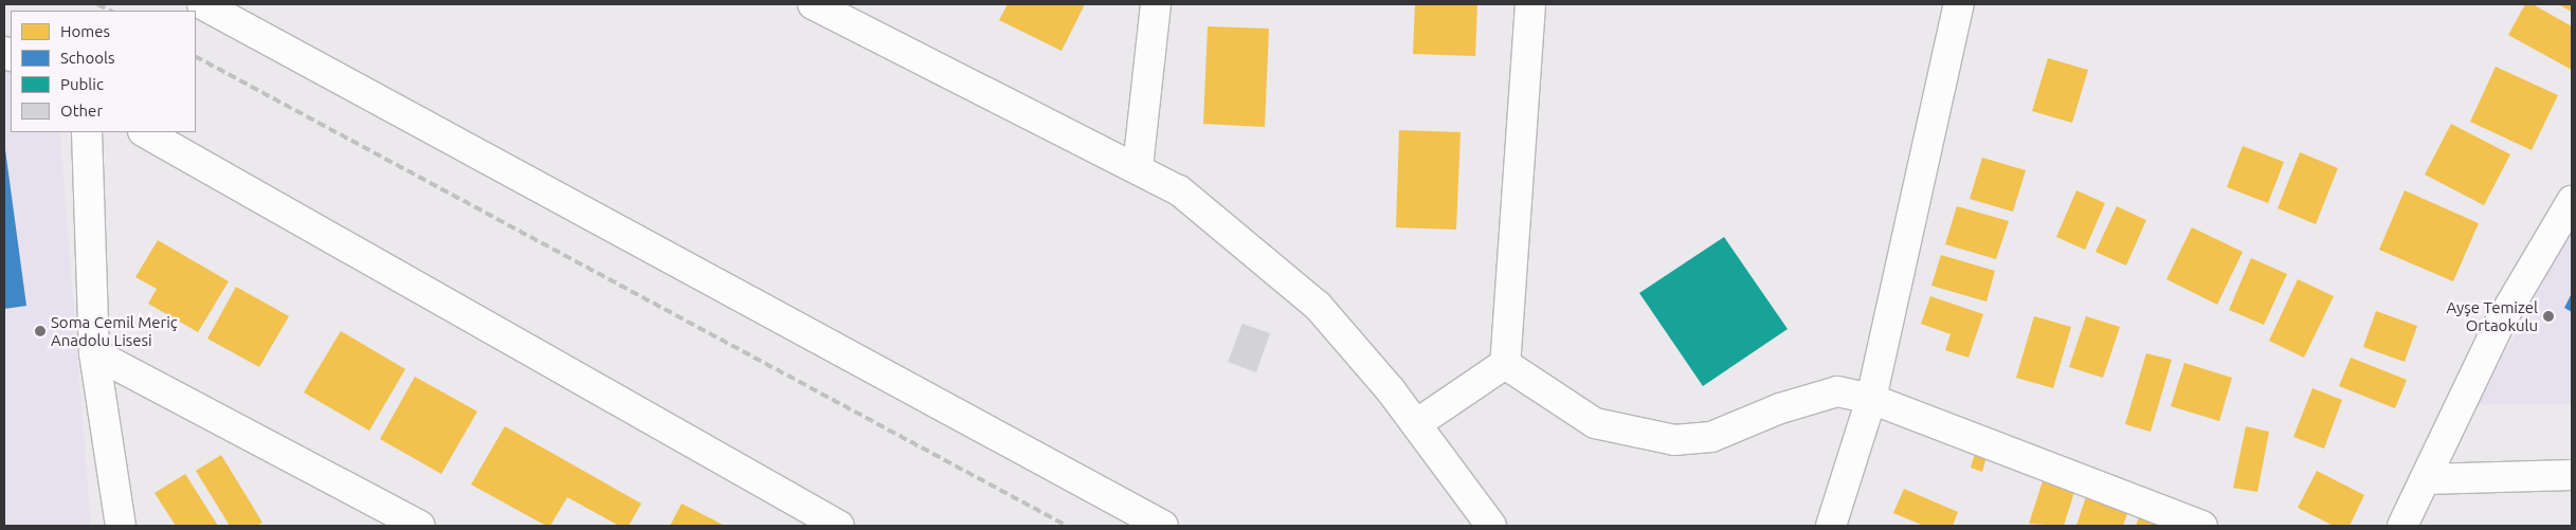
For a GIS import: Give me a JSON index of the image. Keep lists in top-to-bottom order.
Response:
{
  "places": ["Ayşe Temizel Ortaokulu", "Soma Cemil Meriç Anadolu Lisesi"],
  "legend": [
    "Homes",
    "Schools",
    "Public",
    "Other"
  ]
}
